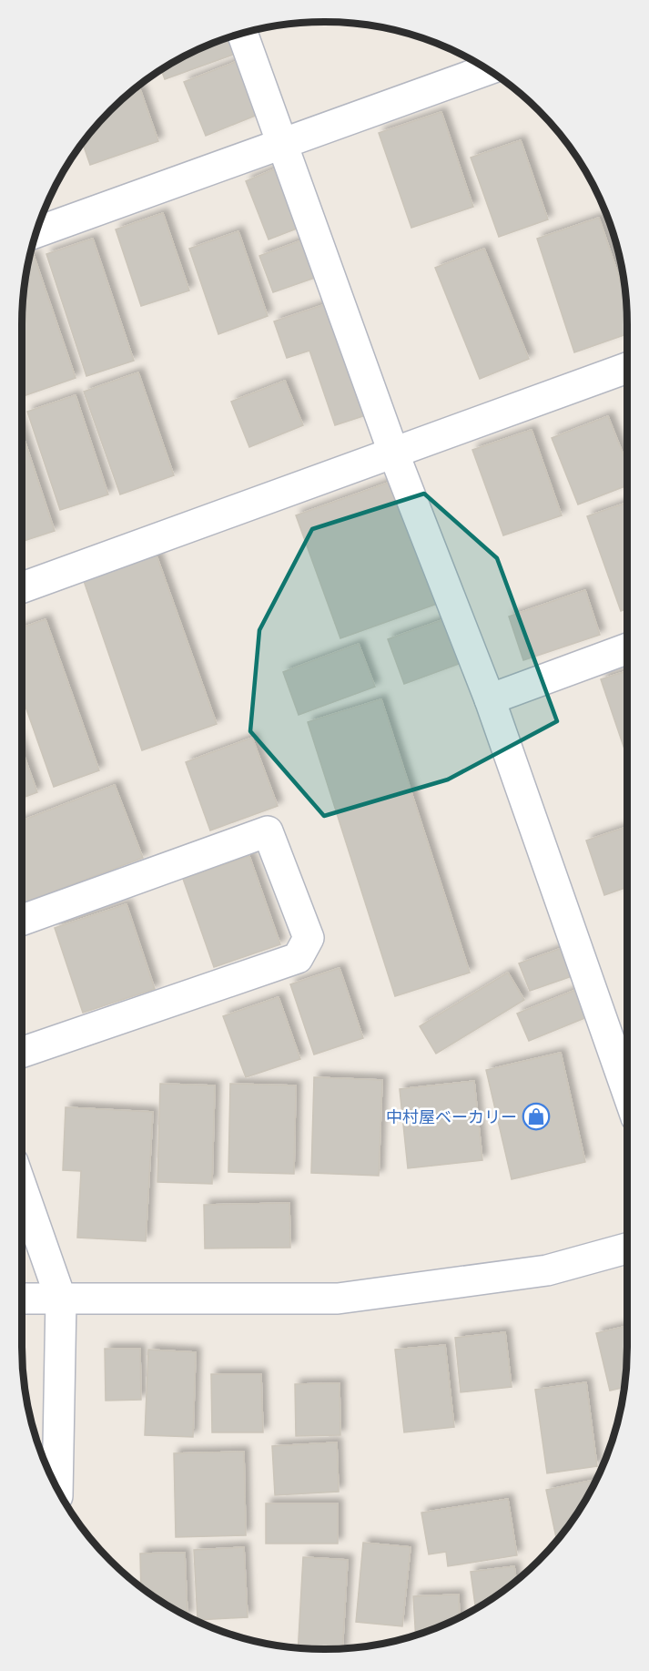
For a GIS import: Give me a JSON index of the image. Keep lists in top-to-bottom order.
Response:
{
  "places": {
    "shop": ["中村屋ベーカリー"]
  }
}
